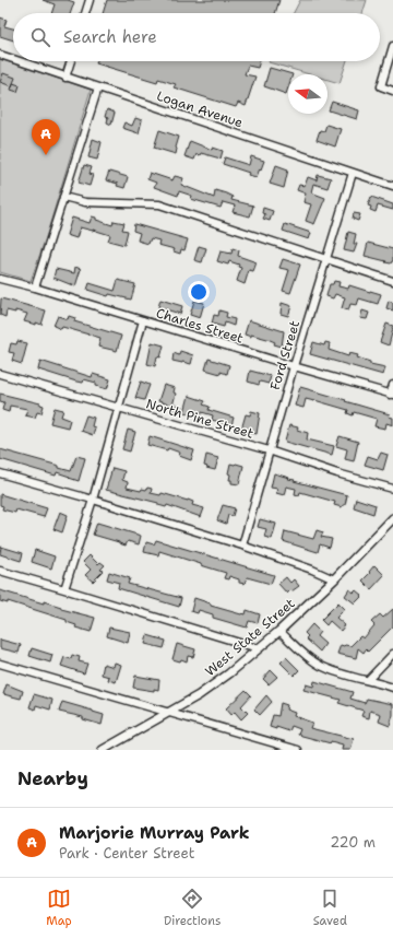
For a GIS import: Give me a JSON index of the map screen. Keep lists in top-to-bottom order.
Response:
{
  "streets": {
    "main road": ["West State Street"],
    "street": [
      "Logan Avenue",
      "Charles Street",
      "Ford Street",
      "North Pine Street"
    ]
  },
  "crossings": [
    ["Logan Avenue", "Ford Street"],
    ["Charles Street", "Ford Street"],
    ["Ford Street", "North Pine Street"]
  ],
  "north": "left",
  "page": {
    "search": "Search here",
    "pins": "A",
    "heading": "Nearby",
    "list": [
      {
        "mark": "A",
        "name": "Marjorie Murray Park",
        "note": "Park · Center Street",
        "value": "220 m"
      }
    ],
    "nav": ["Map", "Directions", "Saved"]
  }
}
